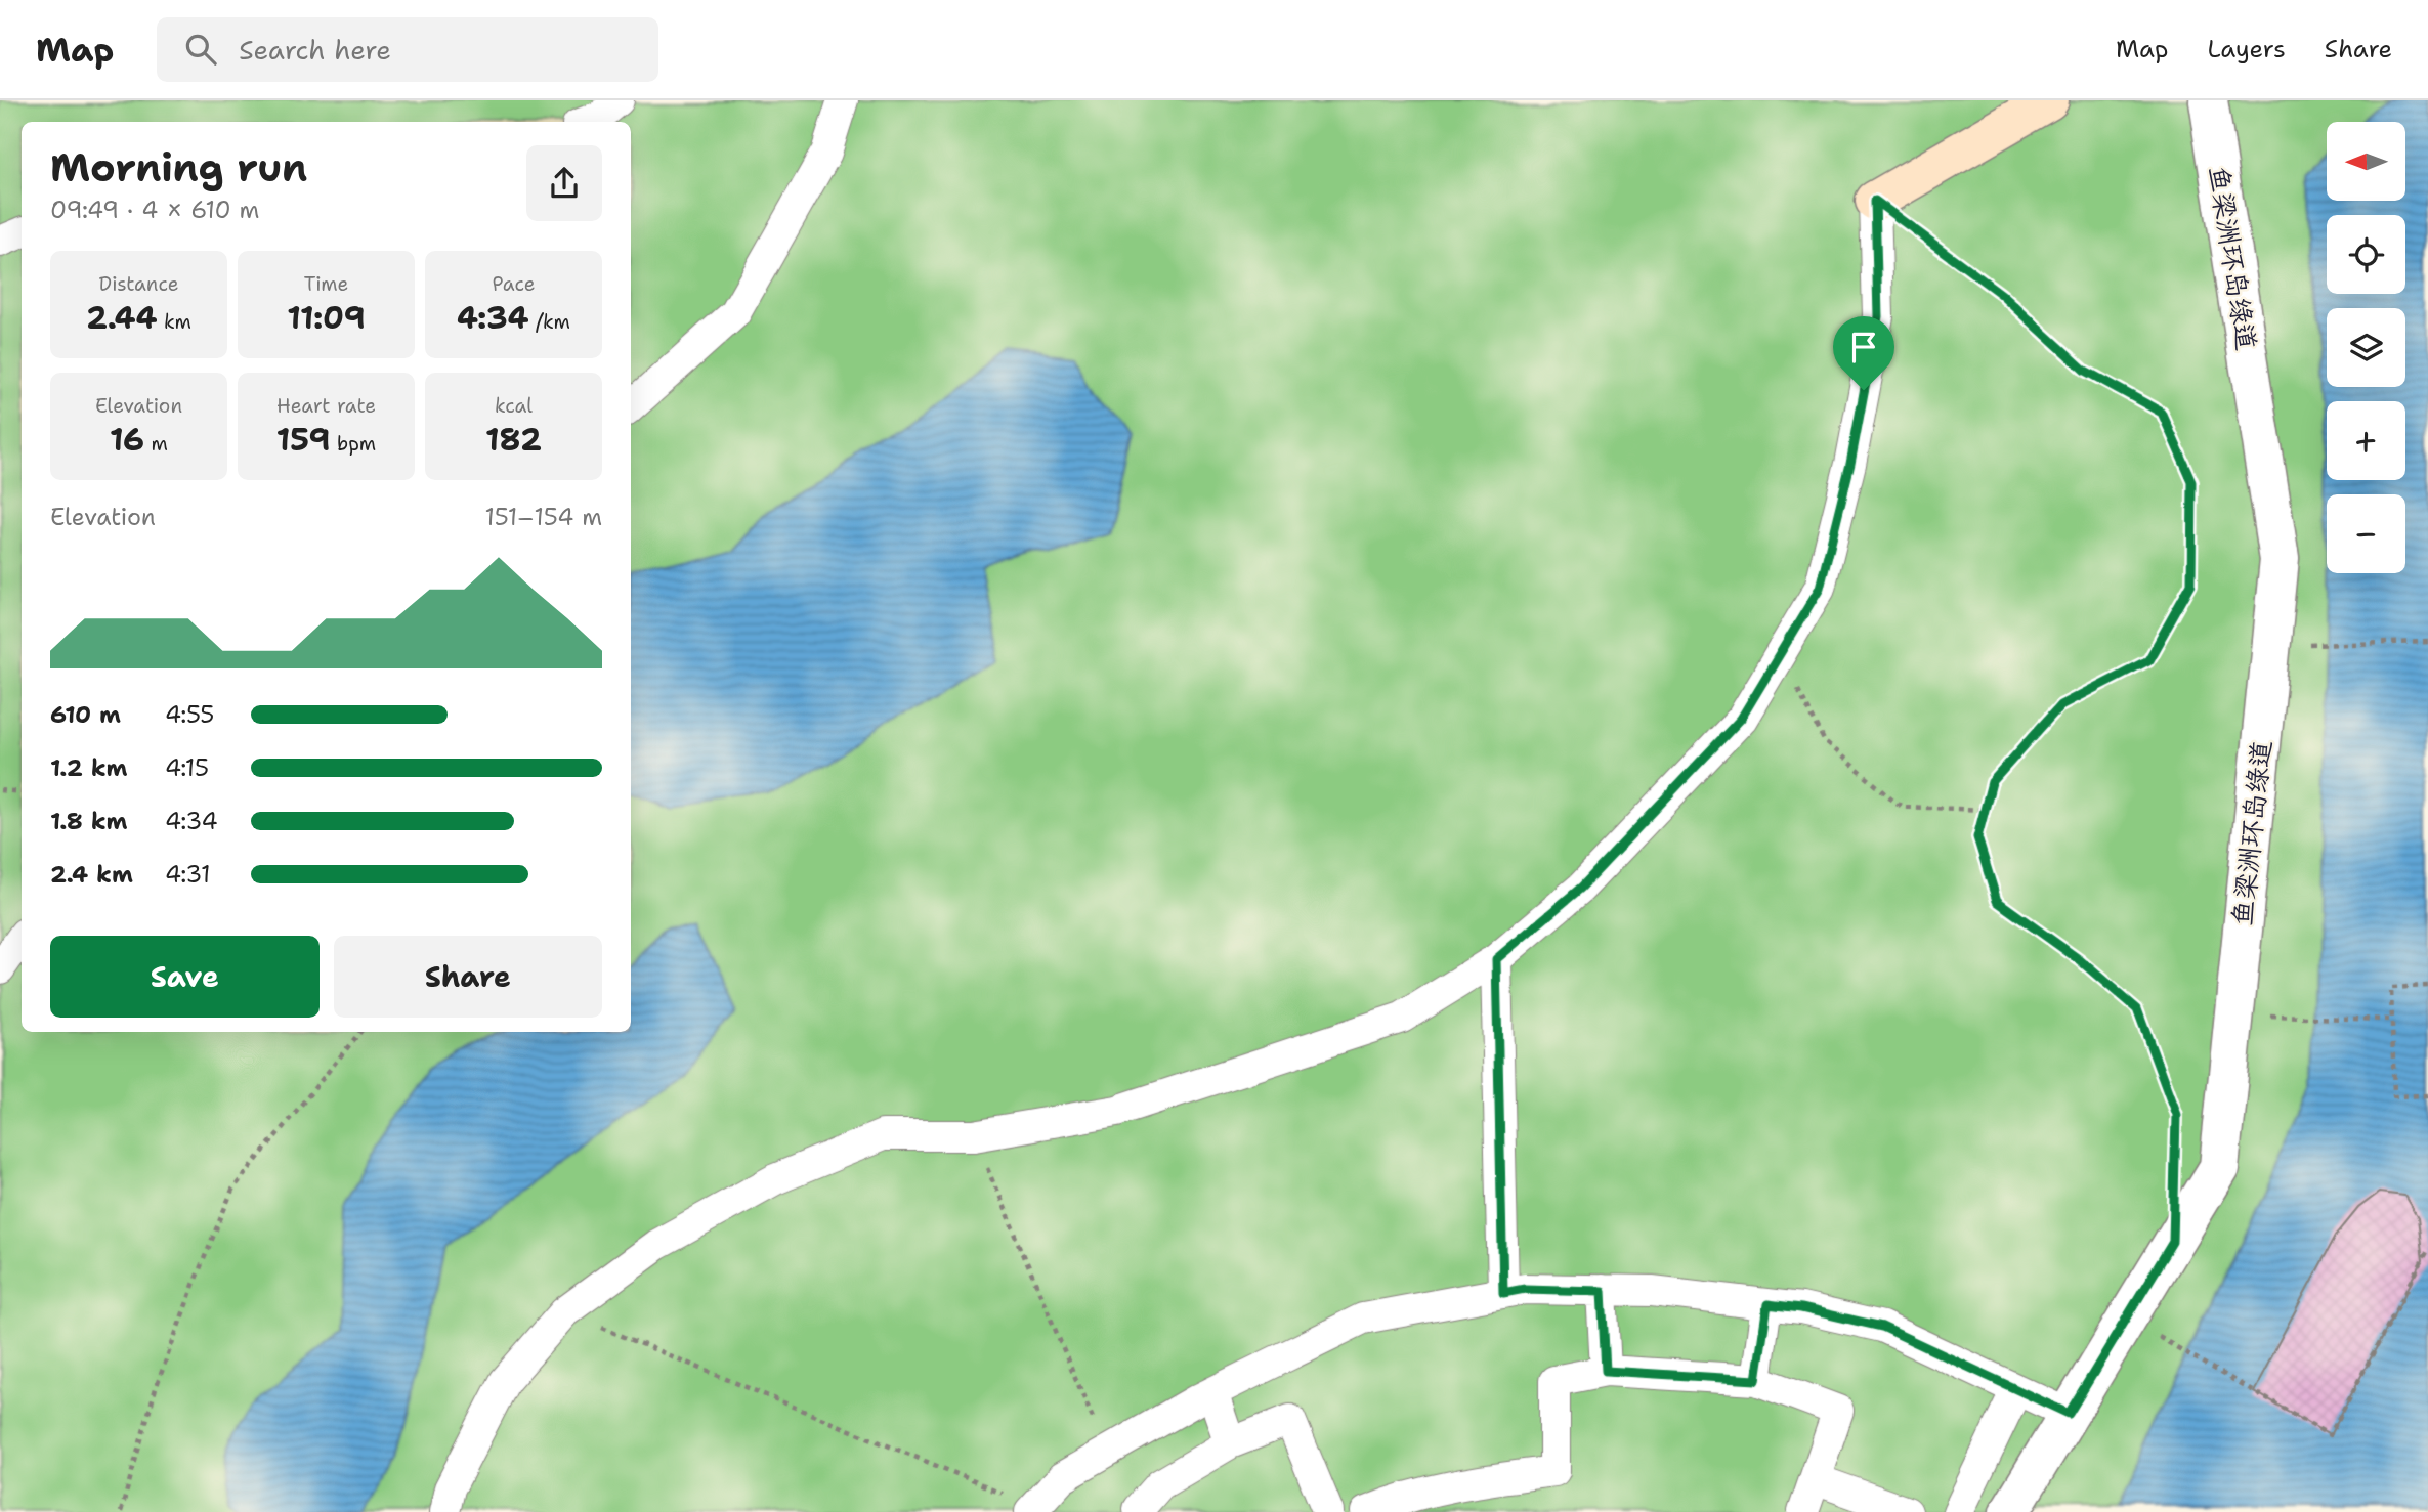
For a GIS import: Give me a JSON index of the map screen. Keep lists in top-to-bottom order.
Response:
{
  "streets": {
    "street": ["鱼梁洲环岛绿道"]
  },
  "north": "left",
  "page": {
    "header": "Map",
    "search": "Search here",
    "nav": ["Map", "Layers", "Share"],
    "map_buttons": ["+", "−"],
    "heading": ["Morning run", "09:49 · 4 × 610 m"],
    "stats": [
      ["Distance", "2.44 km"],
      ["Time", "11:09"],
      ["Pace", "4:34 /km"],
      ["Elevation", "16 m"],
      ["Heart rate", "159 bpm"],
      ["kcal", "182"]
    ],
    "chart": ["Elevation", "151–154 m"],
    "list": [
      {
        "name": "610 m",
        "note": "4:55"
      },
      {
        "name": "1.2 km",
        "note": "4:15"
      },
      {
        "name": "1.8 km",
        "note": "4:34"
      },
      {
        "name": "2.4 km",
        "note": "4:31"
      }
    ],
    "buttons": ["Save", "Share"]
  }
}
